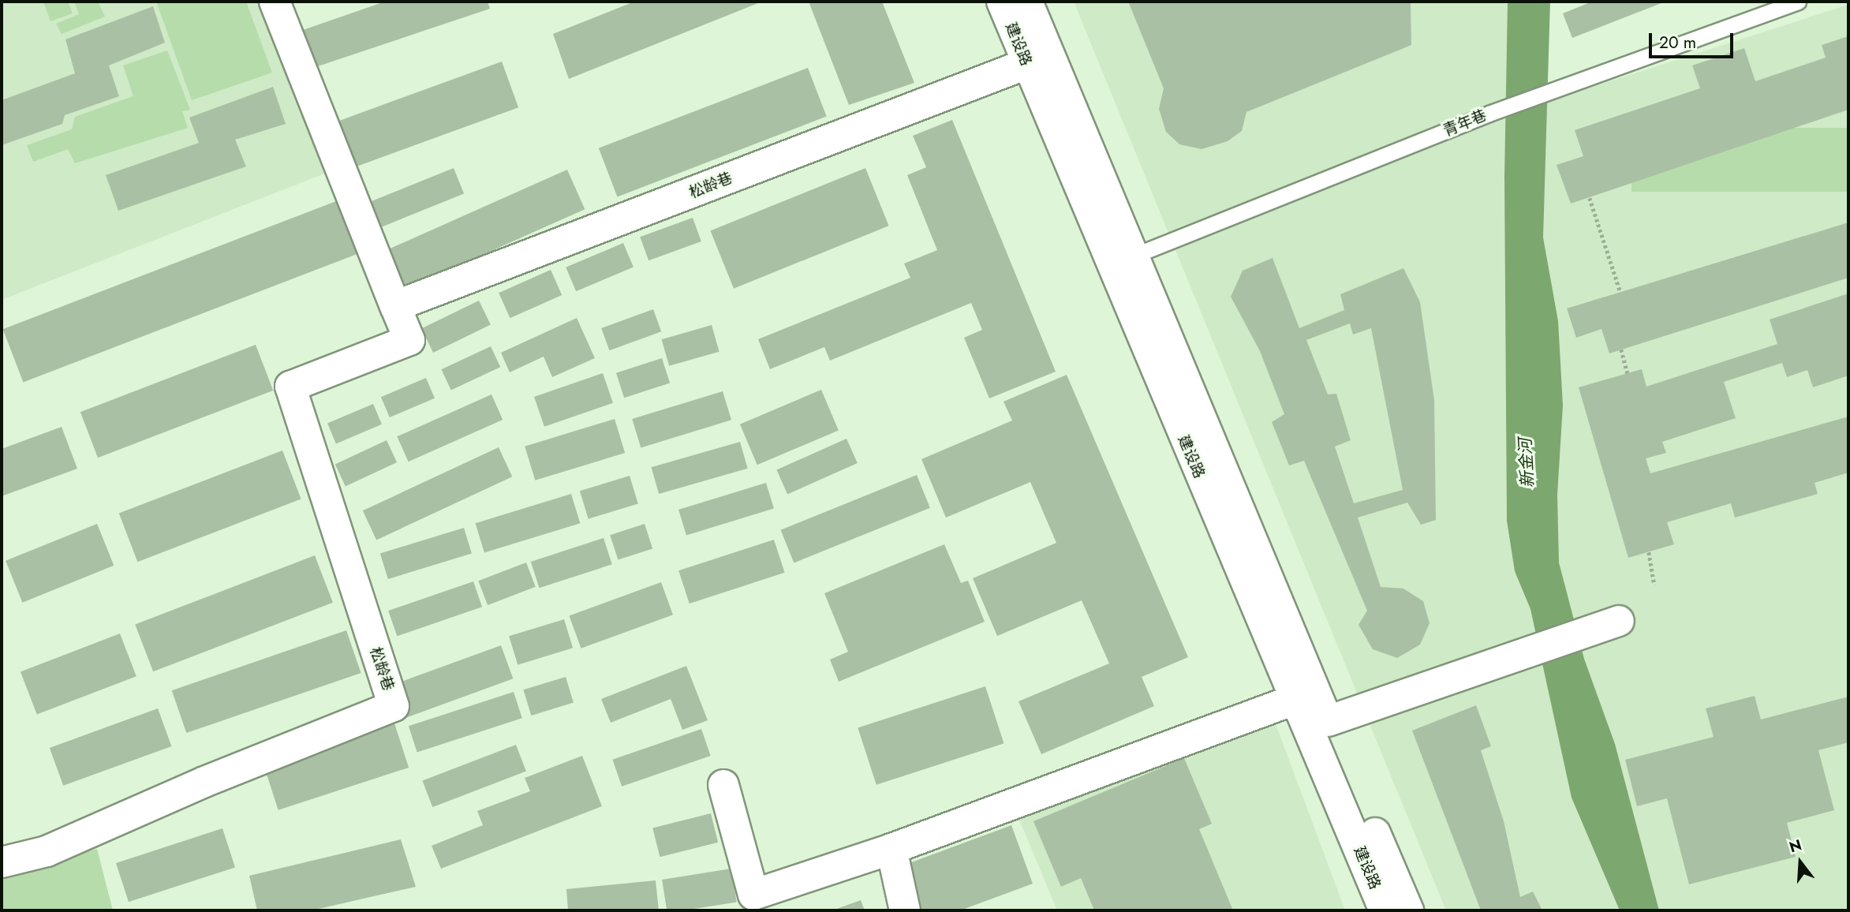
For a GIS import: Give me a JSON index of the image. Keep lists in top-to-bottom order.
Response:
{
  "streets": {
    "street": ["建设路", "松龄巷"],
    "lane": ["青年巷"]
  },
  "crossings": [
    ["建设路", "青年巷"],
    ["建设路", "松龄巷"]
  ],
  "water": ["新金河"],
  "scale_bar": "20 m",
  "north": "top"
}
